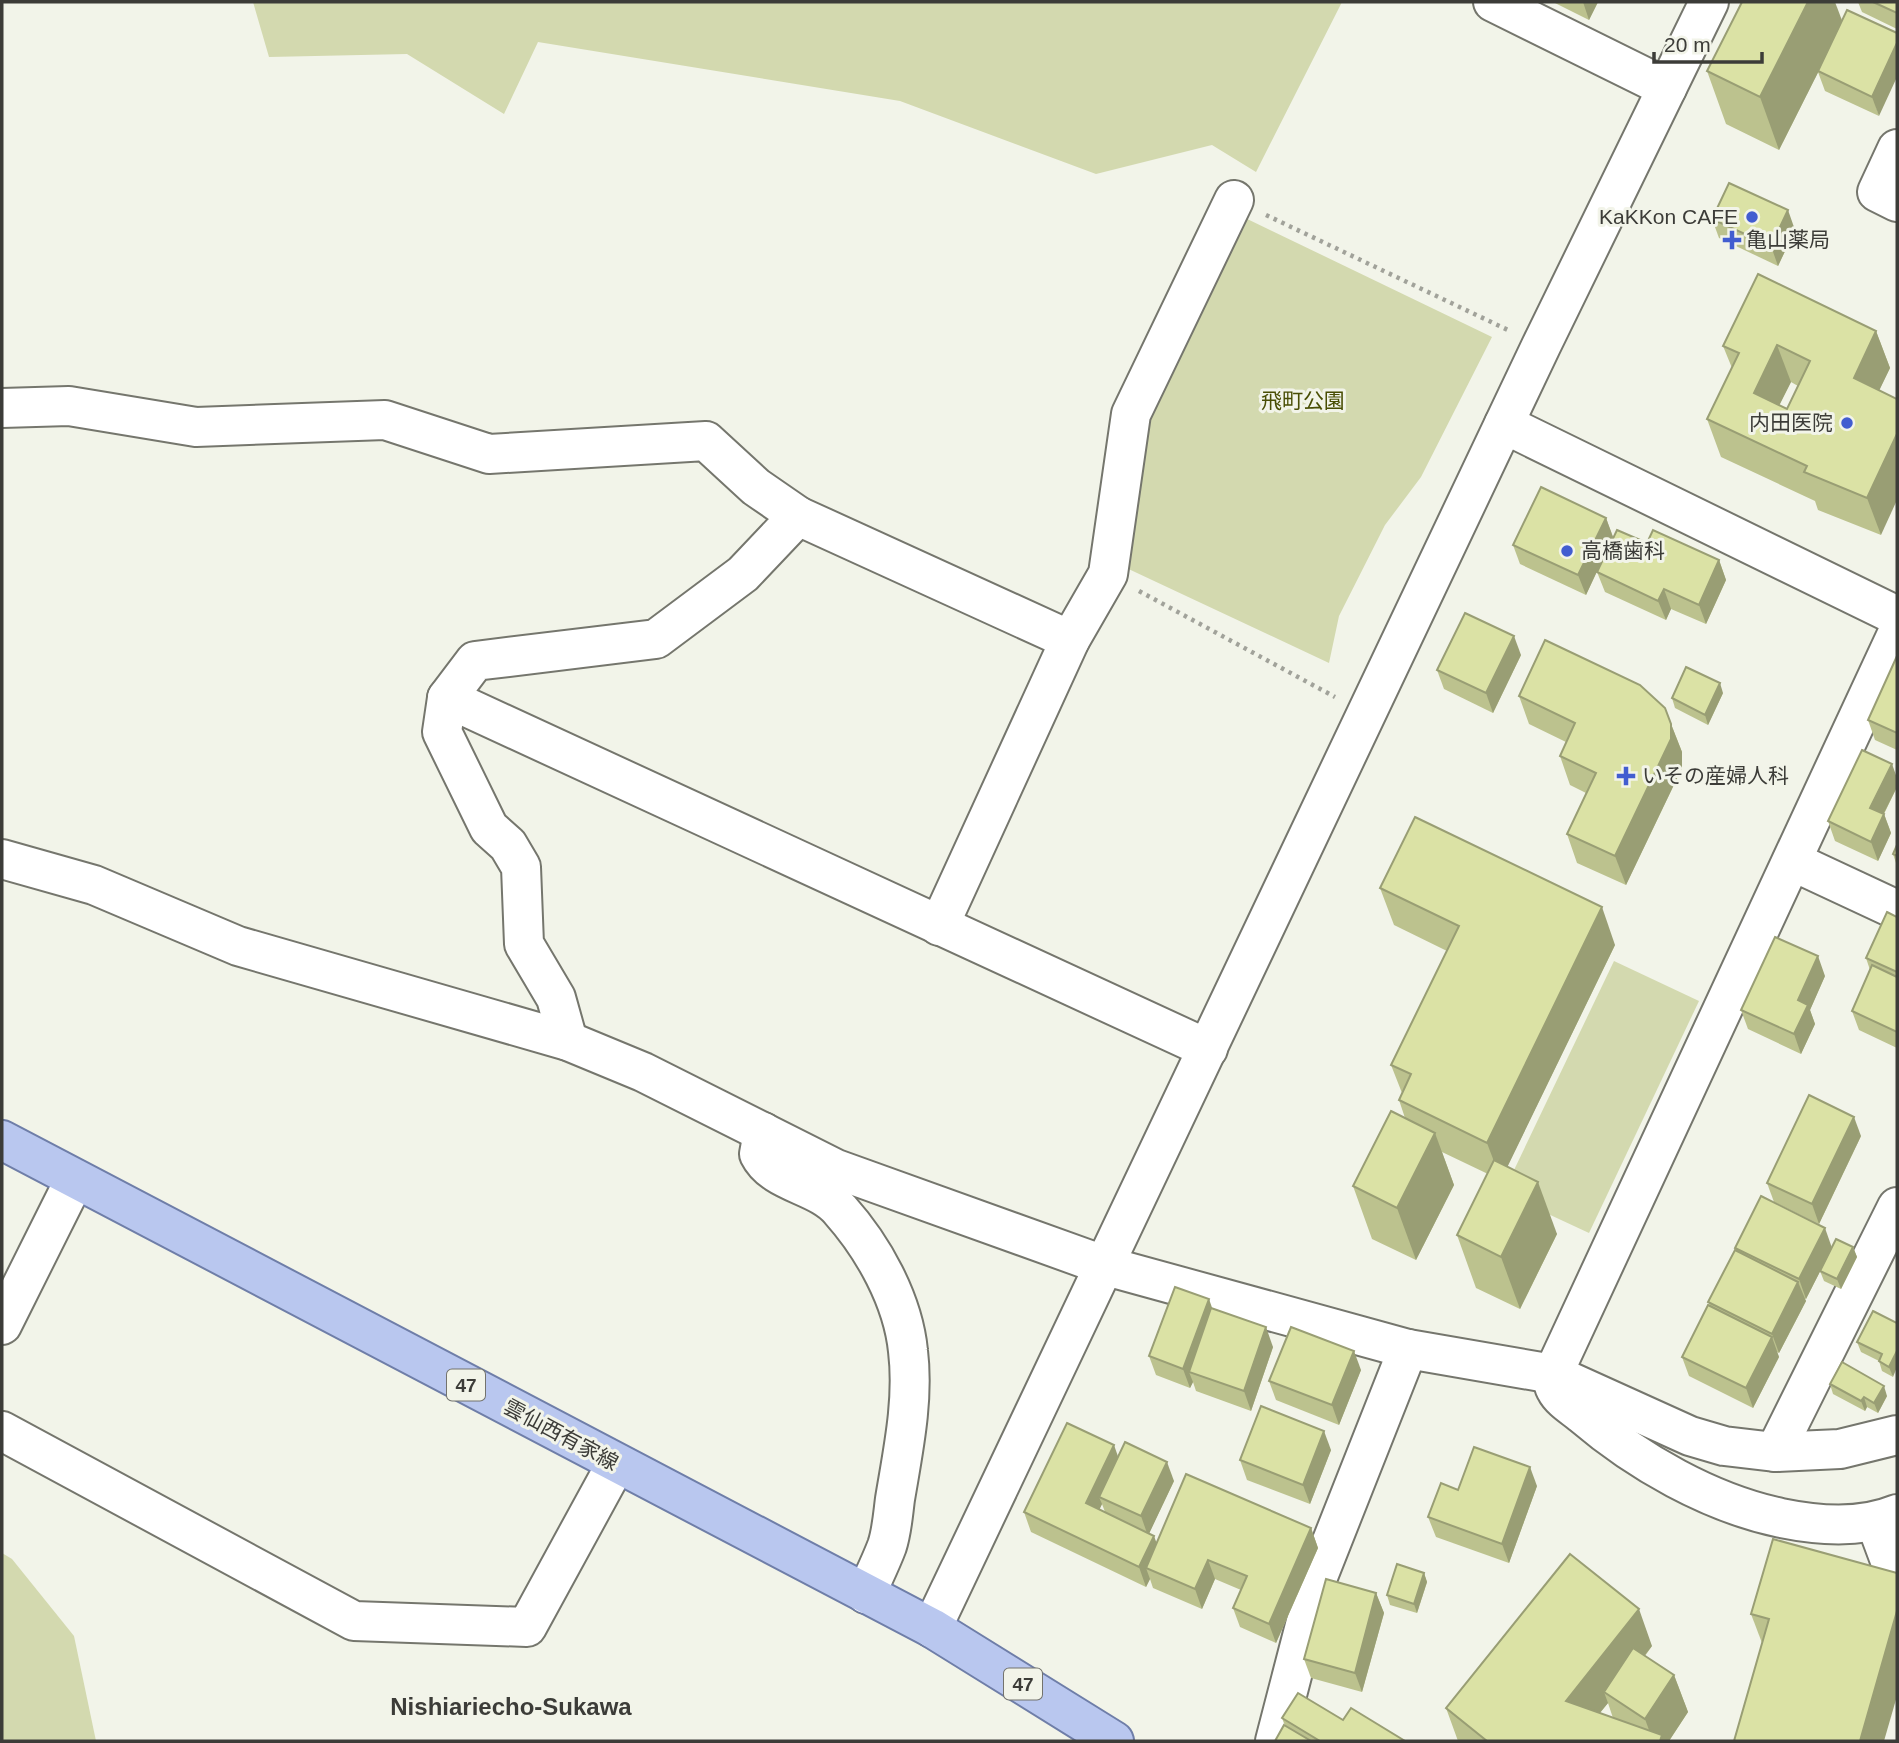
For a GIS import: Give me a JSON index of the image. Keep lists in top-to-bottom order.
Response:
{
  "streets": {
    "main road": ["47", "雲仙西有家線"]
  },
  "districts": ["Nishiariecho-Sukawa"],
  "parks": ["飛町公園"],
  "places": {
    "other": ["KaKKon CAFE", "内田医院", "高橋歯科"],
    "health": ["亀山薬局", "いその産婦人科"]
  },
  "scale_bar": "20 m"
}
